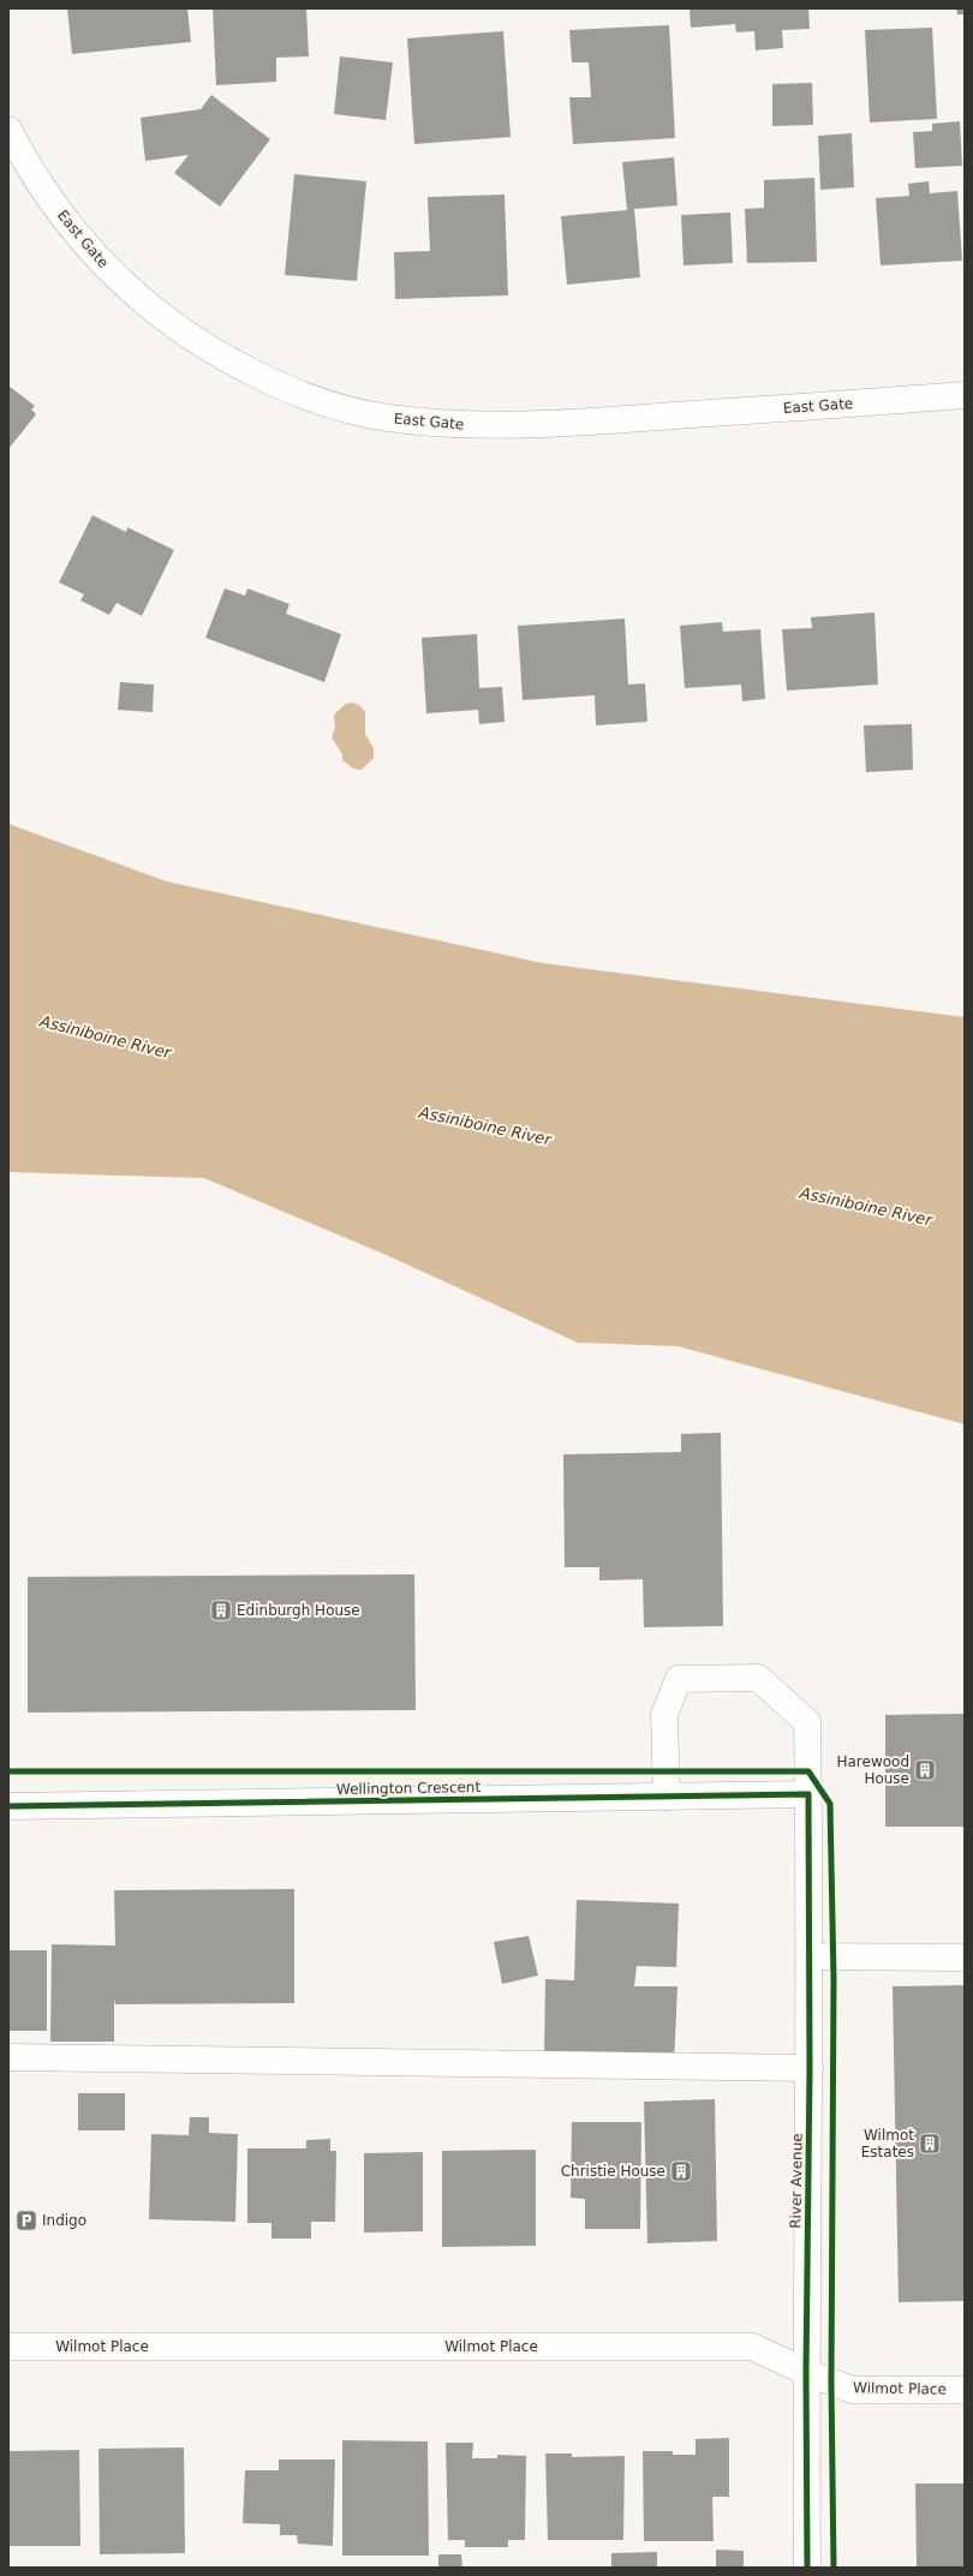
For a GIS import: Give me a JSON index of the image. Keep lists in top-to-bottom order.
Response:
{
  "streets": {
    "street": [
      "East Gate",
      "Wellington Crescent",
      "River Avenue",
      "Wilmot Place"
    ]
  },
  "crossings": [
    ["Wellington Crescent", "River Avenue"],
    ["River Avenue", "Wilmot Place"]
  ],
  "water": ["Assiniboine River"],
  "places": {
    "building": [
      "Edinburgh House",
      "Harewood House",
      "Wilmot Estates",
      "Christie House"
    ],
    "parking": ["Indigo"]
  }
}
